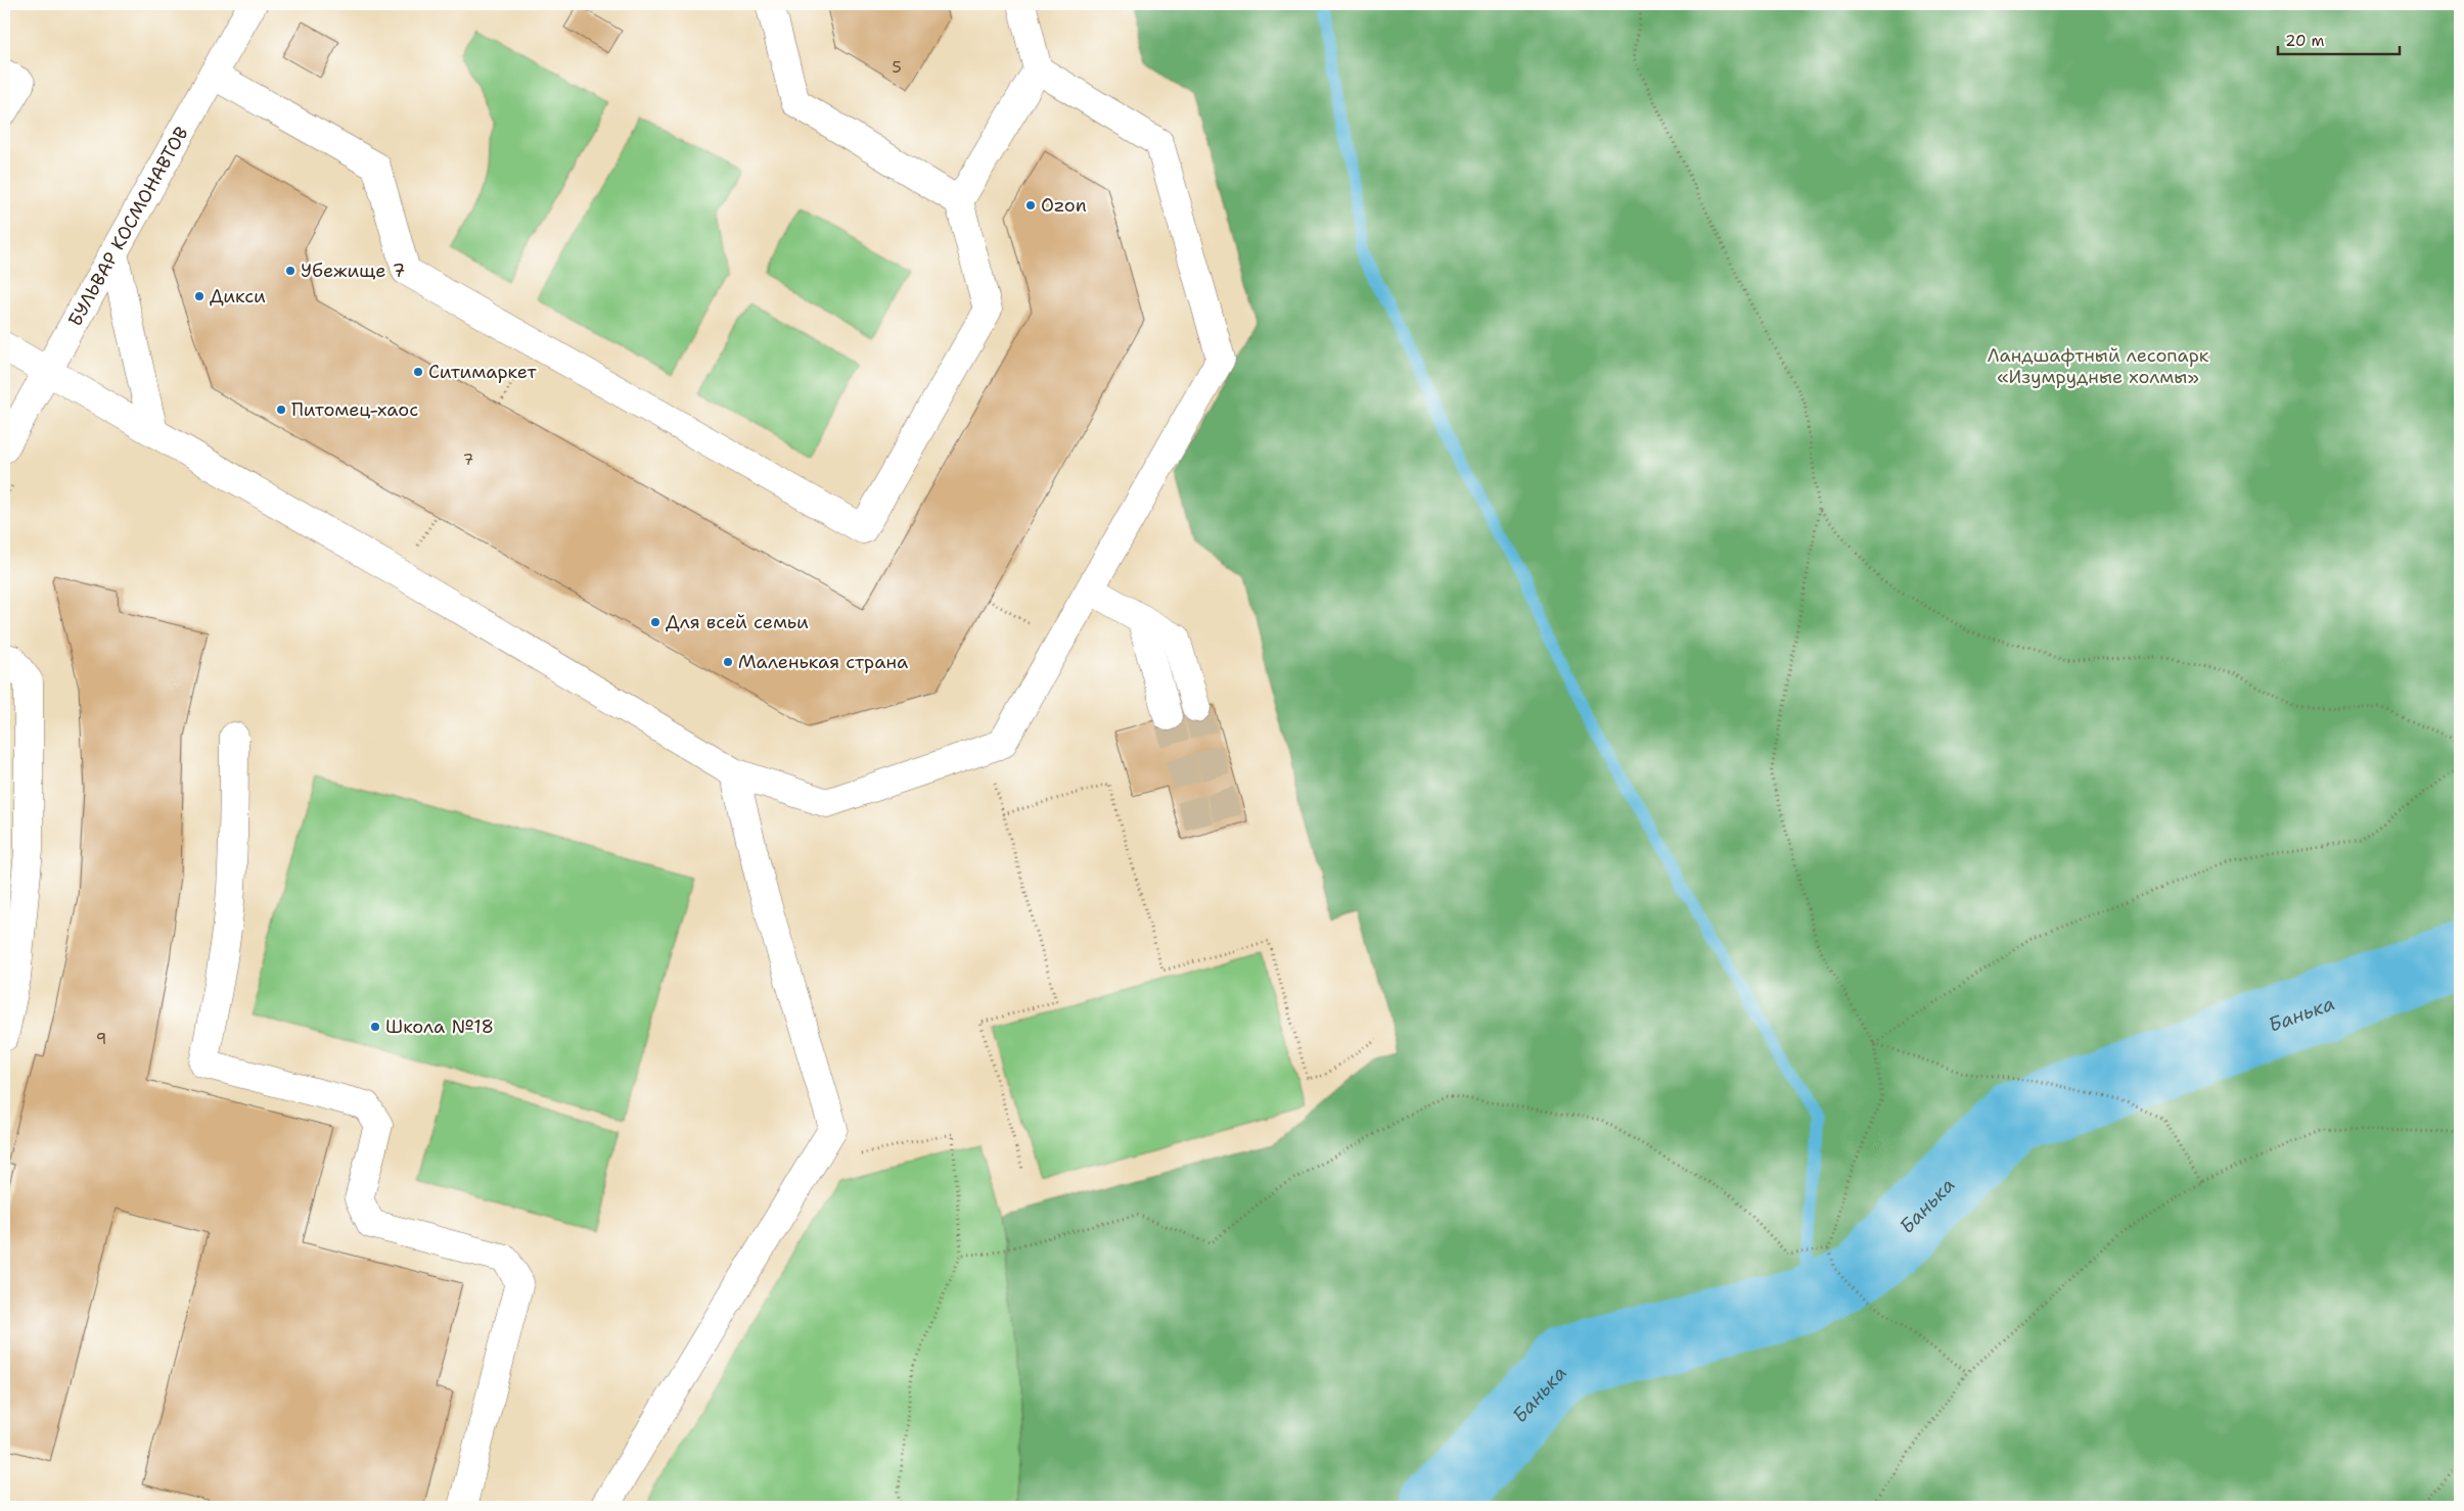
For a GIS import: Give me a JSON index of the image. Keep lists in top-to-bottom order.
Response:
{
  "streets": {
    "street": ["БУЛЬВАР КОСМОНАВТОВ"]
  },
  "water": ["Банька"],
  "parks": ["Ландшафтный лесопарк «Изумрудные холмы»"],
  "places": [
    "Ozon",
    "Убежище 7",
    "Дикси",
    "Ситимаркет",
    "Питомец-хаос",
    "Для всей семьи",
    "Маленькая страна",
    "Школа №18"
  ],
  "house_numbers": ["5", "7", "9"],
  "scale_bar": "20 m"
}
